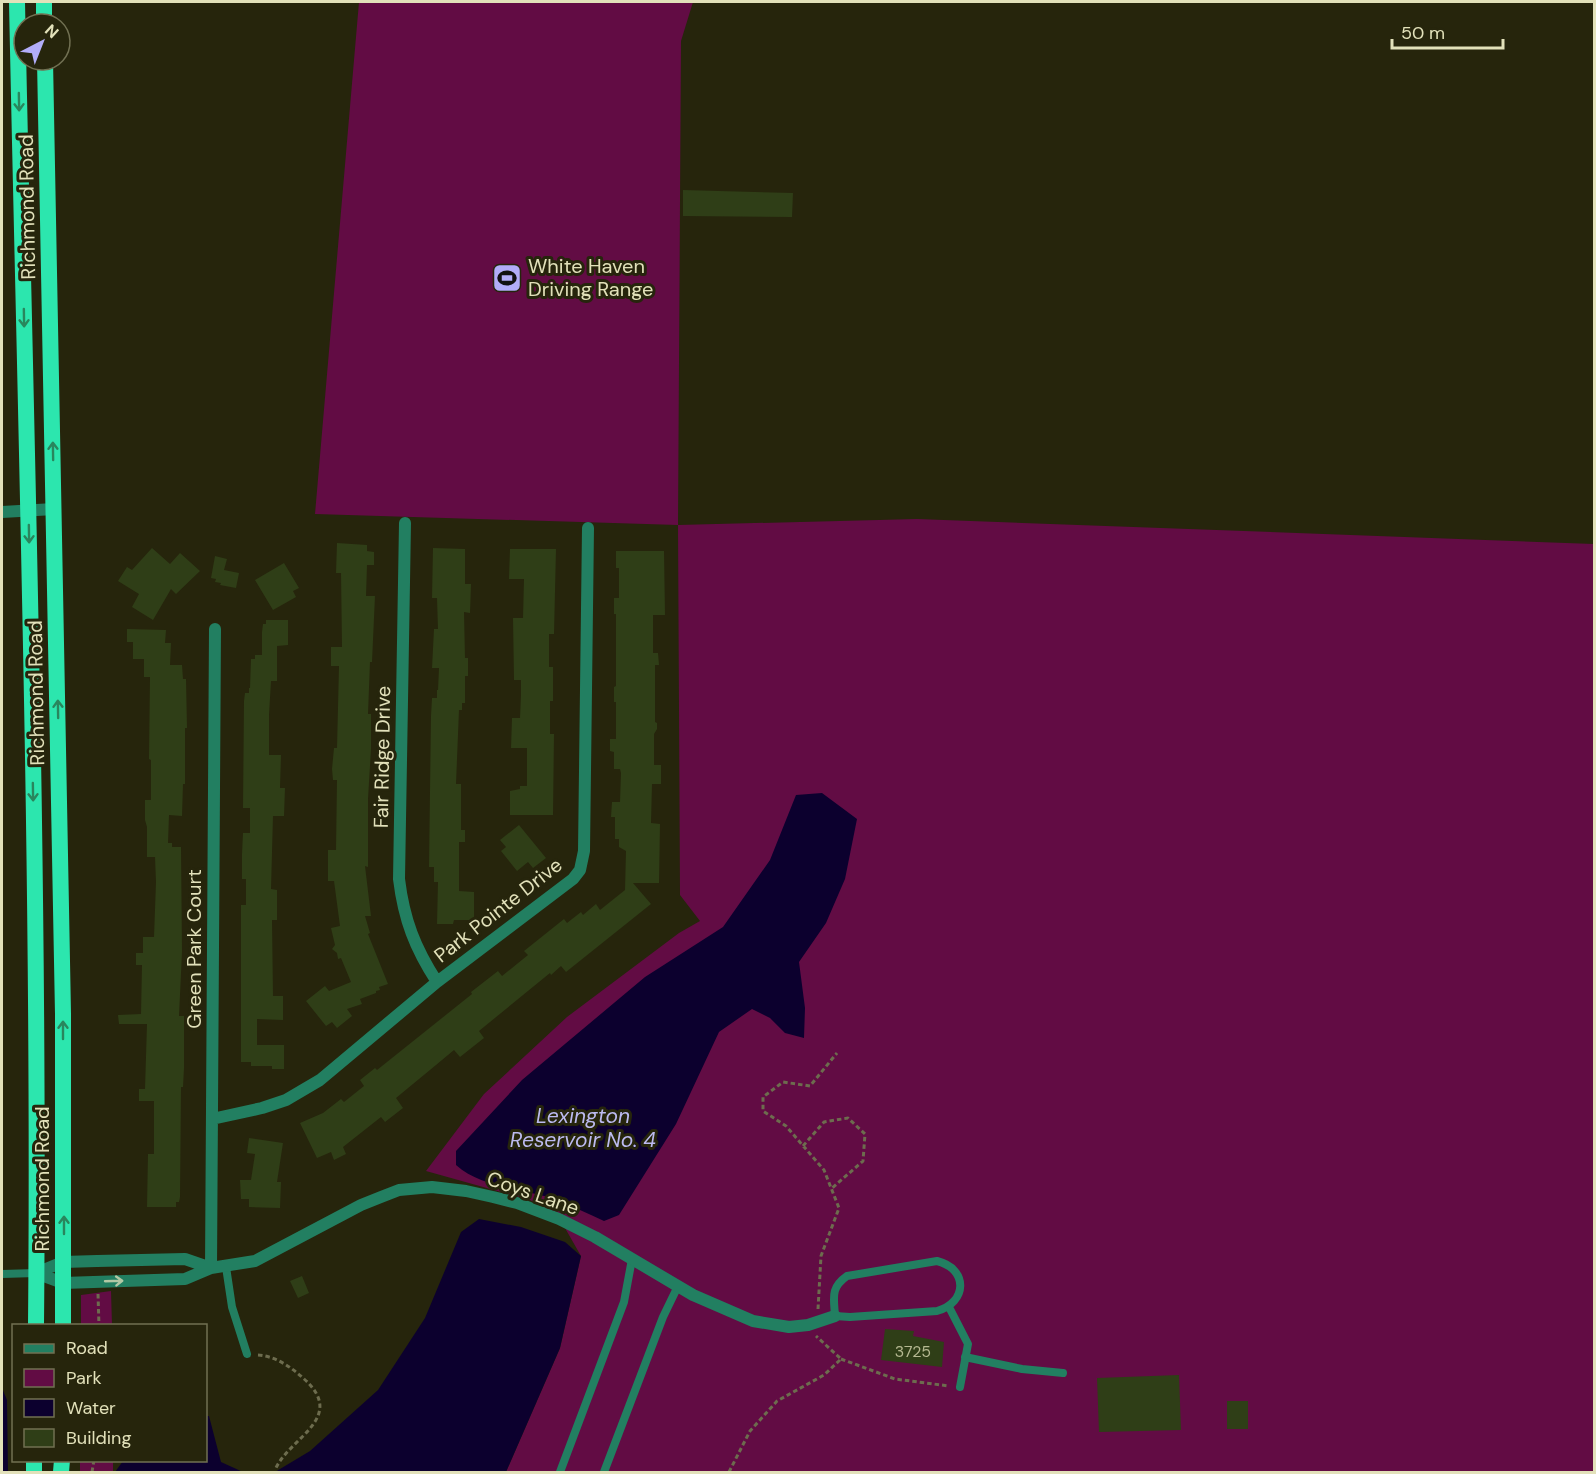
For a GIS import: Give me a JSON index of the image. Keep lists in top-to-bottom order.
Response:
{
  "streets": {
    "highway": ["Richmond Road"],
    "street": [
      "Fair Ridge Drive",
      "Park Pointe Drive",
      "Green Park Court",
      "Coys Lane"
    ]
  },
  "crossings": [
    ["Richmond Road", "Coys Lane"],
    ["Fair Ridge Drive", "Park Pointe Drive"],
    ["Park Pointe Drive", "Green Park Court"],
    ["Green Park Court", "Coys Lane"]
  ],
  "water": ["Lexington Reservoir No. 4"],
  "places": {
    "sports": ["White Haven Driving Range"]
  },
  "house_numbers": ["3725"],
  "legend": [
    "Road",
    "Park",
    "Water",
    "Building"
  ],
  "scale_bar": "50 m",
  "north": "top right"
}
